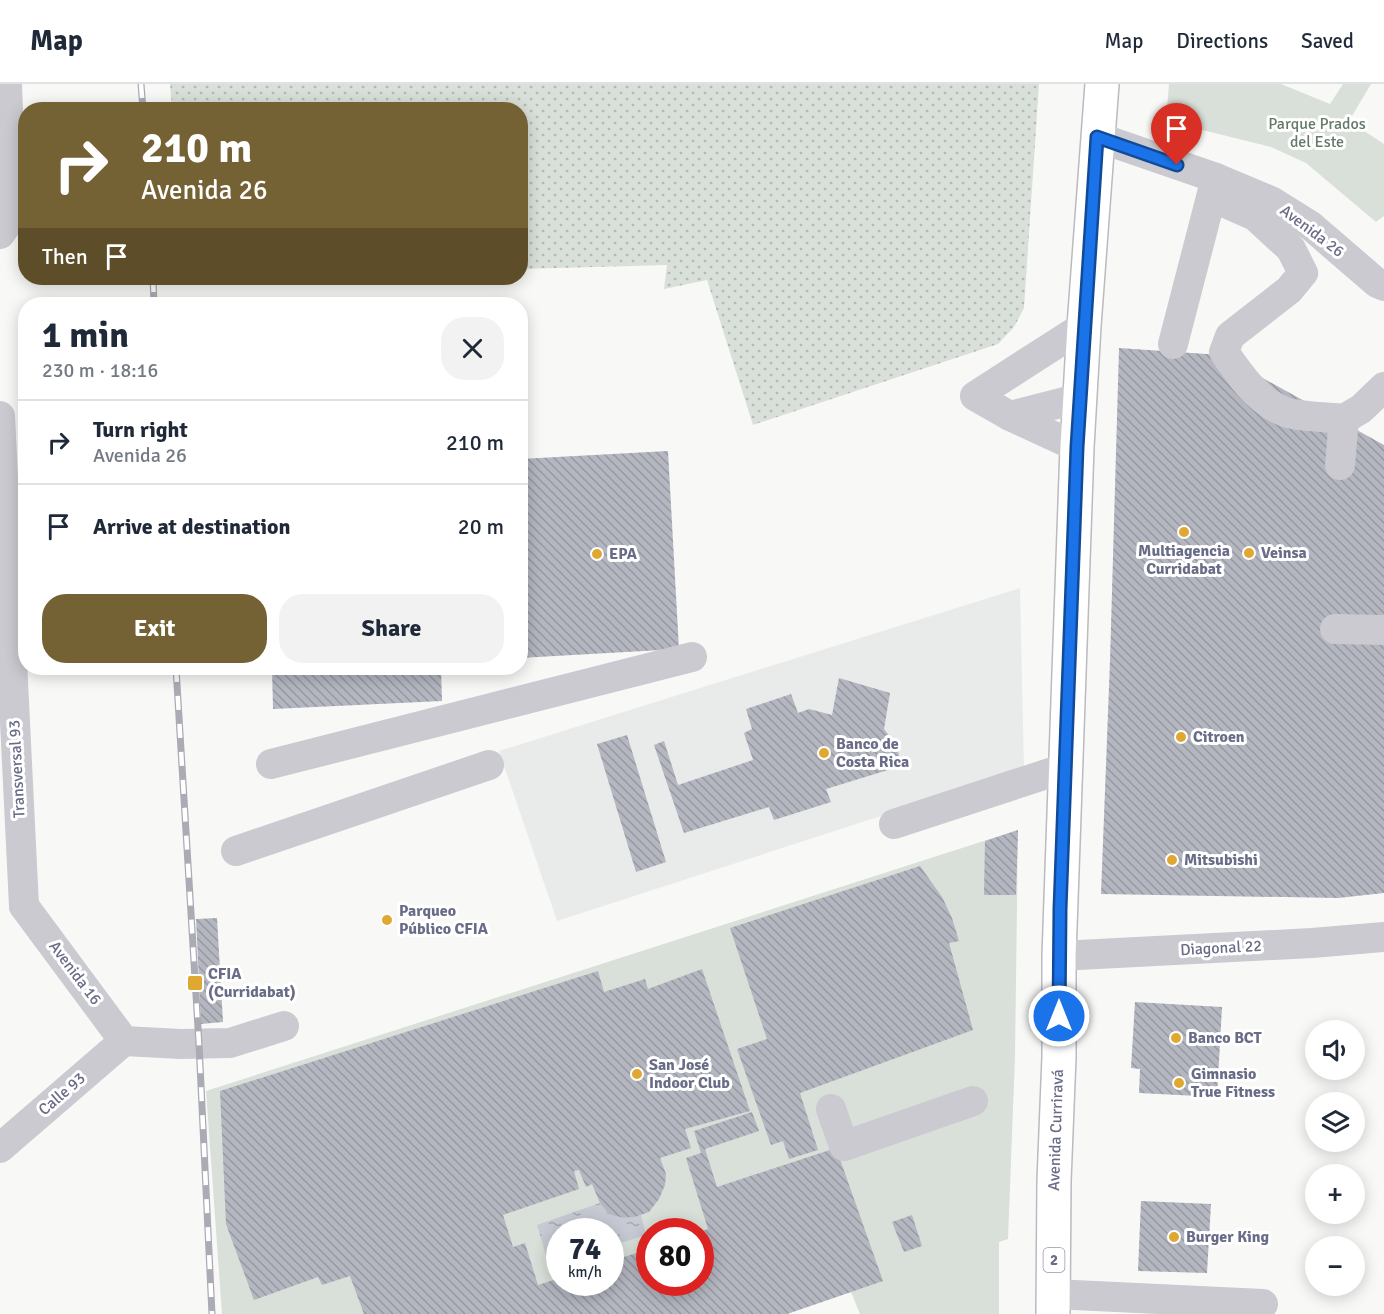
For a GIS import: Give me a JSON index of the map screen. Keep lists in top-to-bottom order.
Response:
{
  "streets": {
    "highway": ["Avenida Curriravá", "2"],
    "street": [
      "Avenida 26",
      "Transversal 93",
      "Diagonal 22",
      "Avenida 16",
      "Calle 93"
    ]
  },
  "crossings": [
    ["Avenida 26", "Avenida Curriravá"],
    ["Transversal 93", "Avenida 16"],
    ["Diagonal 22", "Avenida Curriravá"],
    ["Avenida 16", "Calle 93"]
  ],
  "parks": ["Parque Prados del Este"],
  "places": {
    "other": [
      "Multiagencia Curridabat",
      "Veinsa",
      "EPA",
      "Citroen",
      "Banco de Costa Rica",
      "Mitsubishi",
      "Parqueo Público CFIA",
      "Banco BCT",
      "San José Indoor Club",
      "Gimnasio True Fitness",
      "Burger King"
    ],
    "transit": ["CFIA (Curridabat)"]
  },
  "page": {
    "header": "Map",
    "nav": ["Map", "Directions", "Saved"],
    "turn": ["210 m", "Avenida 26"],
    "then": "Then",
    "heading": ["1 min", "230 m · 18:16"],
    "list": [
      {
        "name": "Turn right",
        "note": "Avenida 26",
        "value": "210 m"
      },
      {
        "name": "Arrive at destination",
        "value": "20 m"
      }
    ],
    "buttons": ["Exit", "Share"],
    "map_buttons": ["+", "−"],
    "speed": "74 km/h",
    "limit": "80"
  }
}
